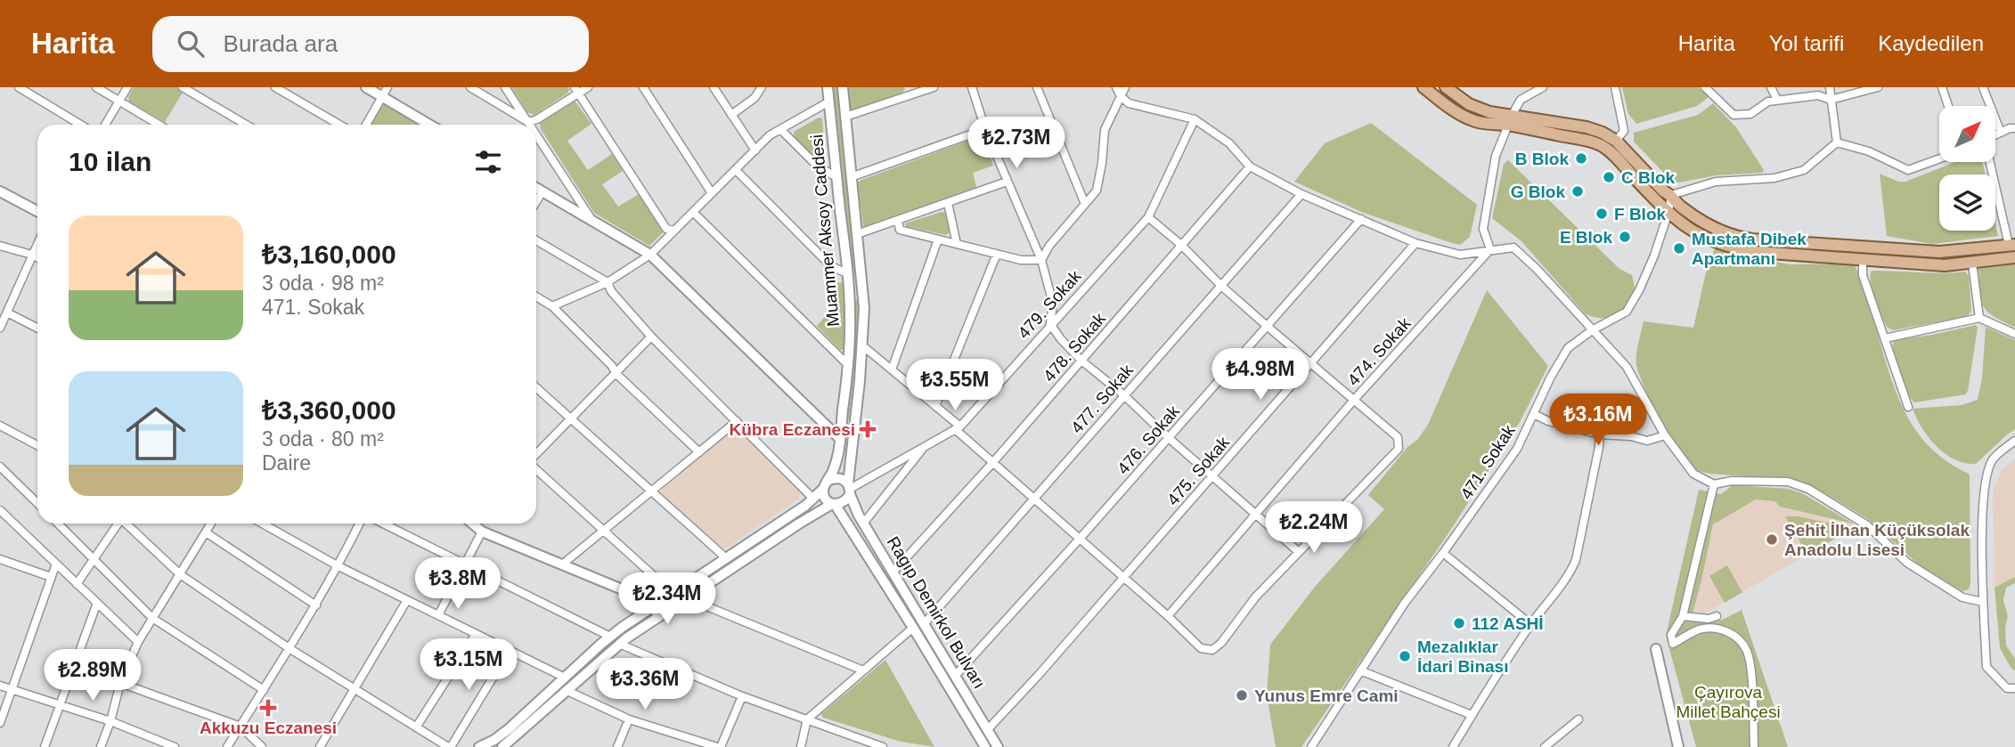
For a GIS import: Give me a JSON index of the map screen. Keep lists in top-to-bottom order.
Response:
{
  "streets": {
    "main road": ["Muammer Aksoy Caddesi", "Ragıp Demirkol Bulvarı"],
    "street": [
      "479. Sokak",
      "478. Sokak",
      "474. Sokak",
      "477. Sokak",
      "476. Sokak",
      "471. Sokak",
      "475. Sokak"
    ]
  },
  "crossings": [
    ["Muammer Aksoy Caddesi", "479. Sokak"],
    ["Muammer Aksoy Caddesi", "Ragıp Demirkol Bulvarı"],
    ["479. Sokak", "Ragıp Demirkol Bulvarı"],
    ["478. Sokak", "Ragıp Demirkol Bulvarı"],
    ["477. Sokak", "Ragıp Demirkol Bulvarı"],
    ["476. Sokak", "Ragıp Demirkol Bulvarı"],
    ["475. Sokak", "Ragıp Demirkol Bulvarı"]
  ],
  "parks": ["Çayırova Millet Bahçesi"],
  "places": {
    "other": [
      "B Blok",
      "C Blok",
      "G Blok",
      "F Blok",
      "E Blok",
      "Mustafa Dibek Apartmanı",
      "Şehit İlhan Küçüksolak Anadolu Lisesi",
      "112 ASHİ",
      "Mezalıklar İdari Binası",
      "Yunus Emre Cami"
    ],
    "health": ["Kübra Eczanesi", "Akkuzu Eczanesi"]
  },
  "north": "top right",
  "page": {
    "header": "Harita",
    "search": "Burada ara",
    "nav": ["Harita", "Yol tarifi", "Kaydedilen"],
    "price": [
      "₺2.73M",
      "₺4.98M",
      "₺3.55M",
      "₺3.16M",
      "₺2.24M",
      "₺3.8M",
      "₺2.34M",
      "₺3.15M",
      "₺2.89M",
      "₺3.36M"
    ],
    "heading": "10 ilan",
    "list": [
      {
        "name": "₺3,160,000",
        "note": "3 oda · 98 m² · 471. Sokak"
      },
      {
        "name": "₺3,360,000",
        "note": "3 oda · 80 m² · Daire"
      }
    ]
  }
}
